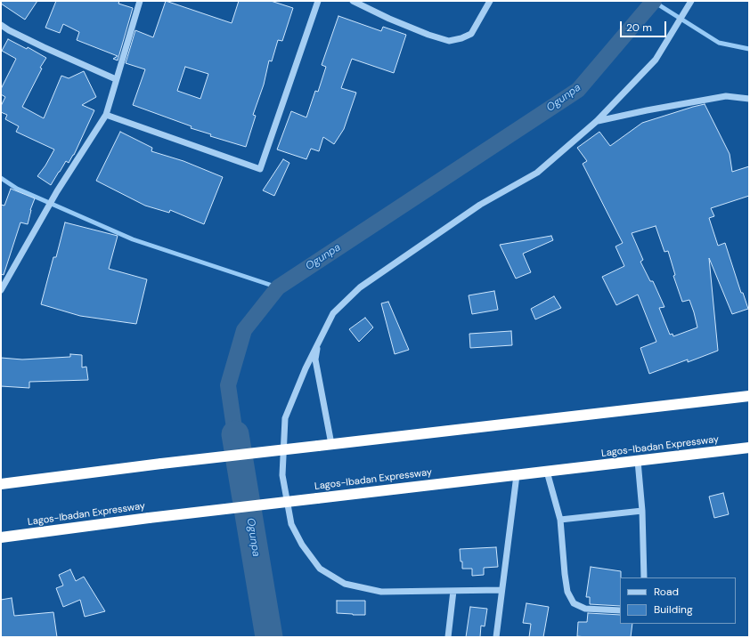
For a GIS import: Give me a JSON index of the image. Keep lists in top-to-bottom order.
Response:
{
  "streets": {
    "highway": ["Lagos-Ibadan Expressway"]
  },
  "water": ["Ogunpa"],
  "legend": ["Road", "Building"],
  "scale_bar": "20 m"
}
